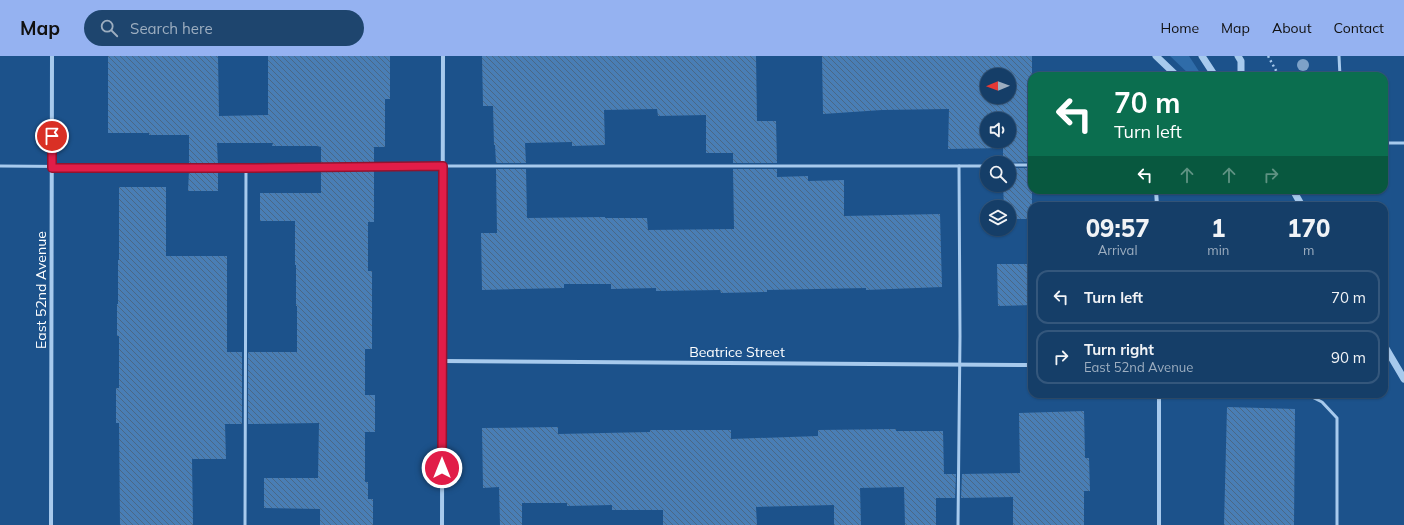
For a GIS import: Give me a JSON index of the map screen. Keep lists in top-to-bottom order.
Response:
{
  "streets": {
    "street": ["East 52nd Avenue", "Beatrice Street"]
  },
  "north": "left",
  "page": {
    "header": "Map",
    "search": "Search here",
    "nav": [
      "Home",
      "Map",
      "About",
      "Contact"
    ],
    "turn": ["70 m", "Turn left"],
    "eta": [
      "09:57",
      "Arrival",
      "1",
      "min",
      "170",
      "m"
    ],
    "list": [
      {
        "name": "Turn left",
        "value": "70 m"
      },
      {
        "name": "Turn right",
        "note": "East 52nd Avenue",
        "value": "90 m"
      }
    ]
  }
}
